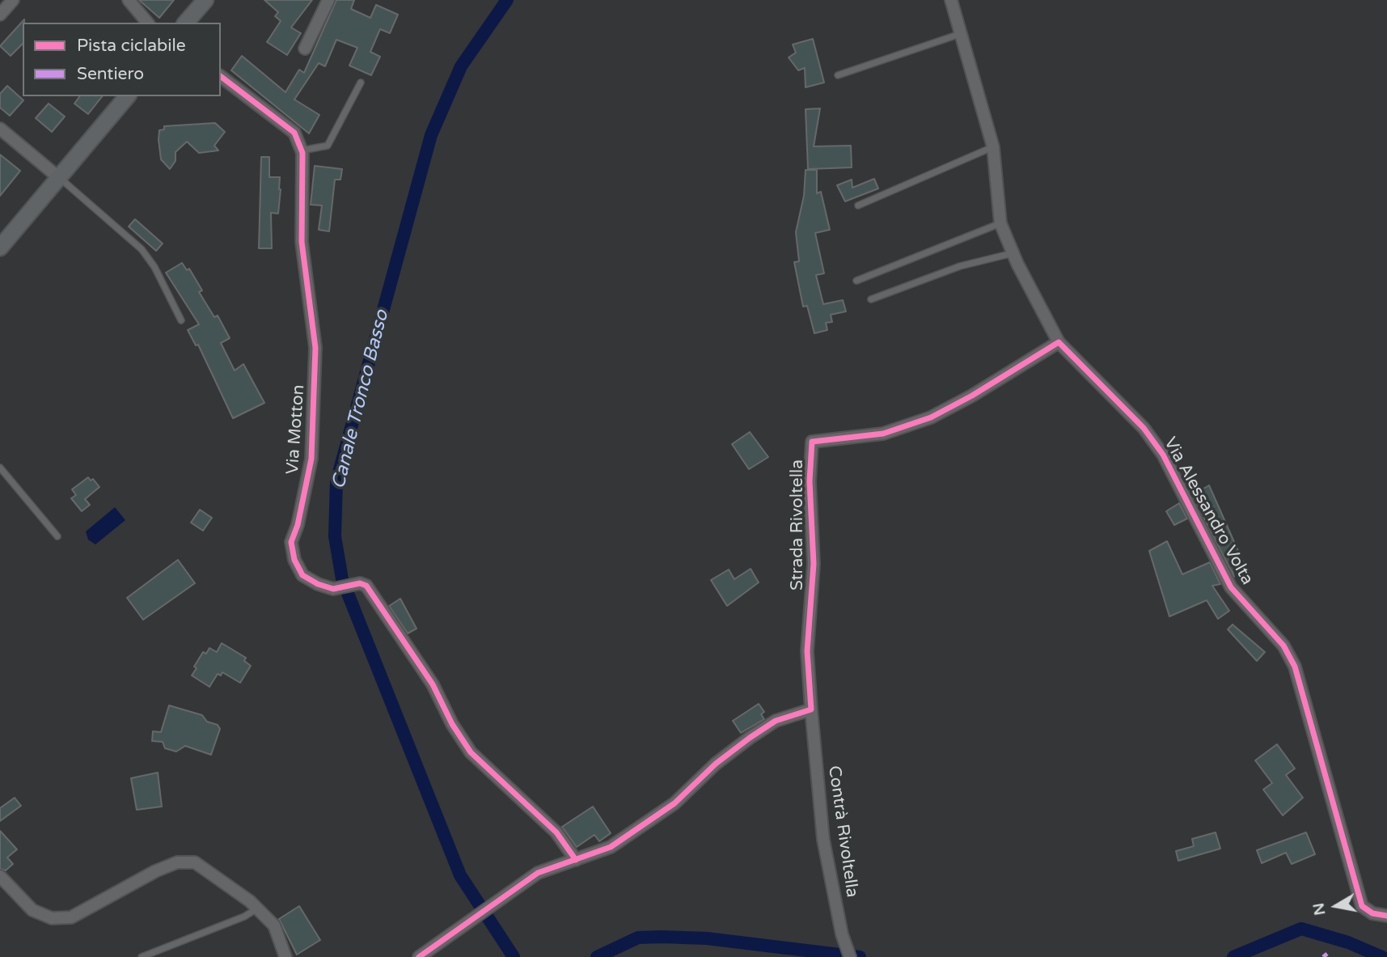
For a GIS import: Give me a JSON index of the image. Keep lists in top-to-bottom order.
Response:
{
  "streets": {
    "street": [
      "Via Motton",
      "Via Alessandro Volta",
      "Strada Rivoltella",
      "Contrà Rivoltella"
    ]
  },
  "crossings": [
    ["Via Alessandro Volta", "Strada Rivoltella"],
    ["Strada Rivoltella", "Contrà Rivoltella"]
  ],
  "water": ["Canale Tronco Basso"],
  "legend": ["Pista ciclabile", "Sentiero"],
  "north": "left"
}
